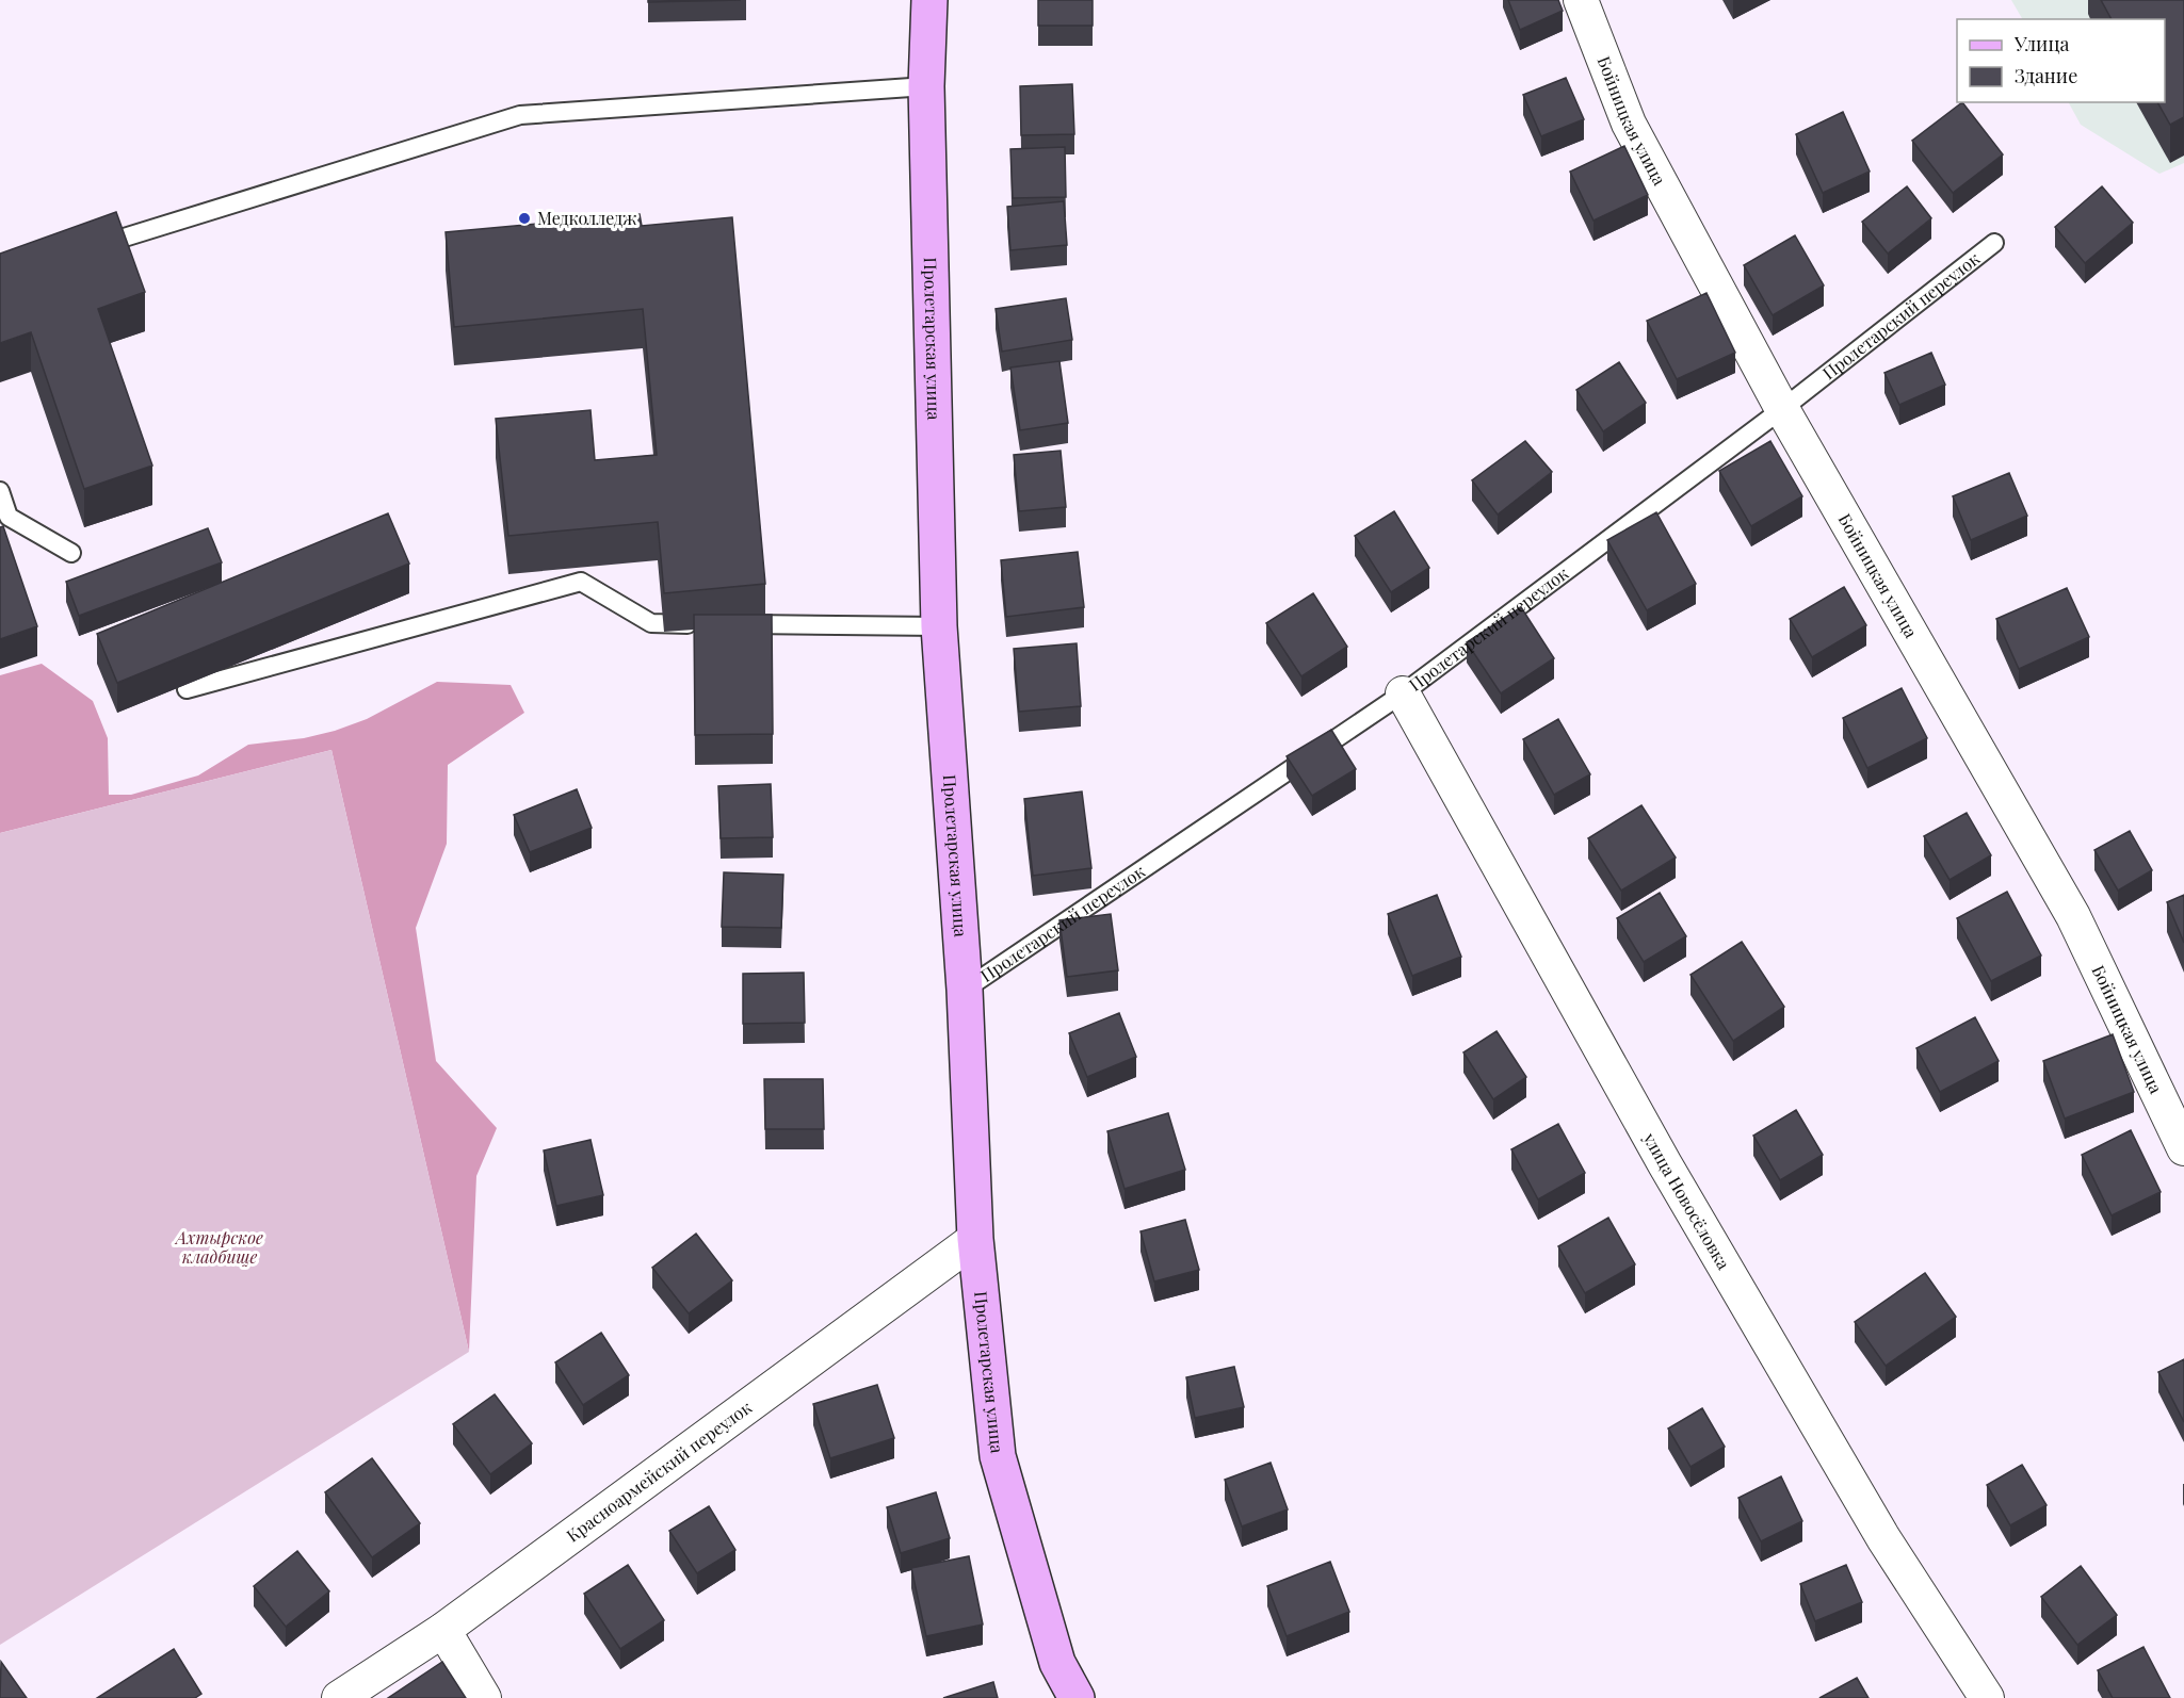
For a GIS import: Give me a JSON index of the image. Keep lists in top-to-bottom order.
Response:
{
  "streets": {
    "main road": ["Пролетарская улица"],
    "street": ["Бойницкая улица", "улица Новосёловка", "Красноармейский переулок"],
    "lane": ["Пролетарский переулок"]
  },
  "crossings": [
    ["Бойницкая улица", "Пролетарский переулок"],
    ["Пролетарский переулок", "Пролетарская улица"],
    ["Пролетарский переулок", "улица Новосёловка"],
    ["Пролетарская улица", "Красноармейский переулок"]
  ],
  "parks": ["Ахтырское кладбище"],
  "places": ["Медколледж"],
  "legend": ["Улица", "Здание"]
}
